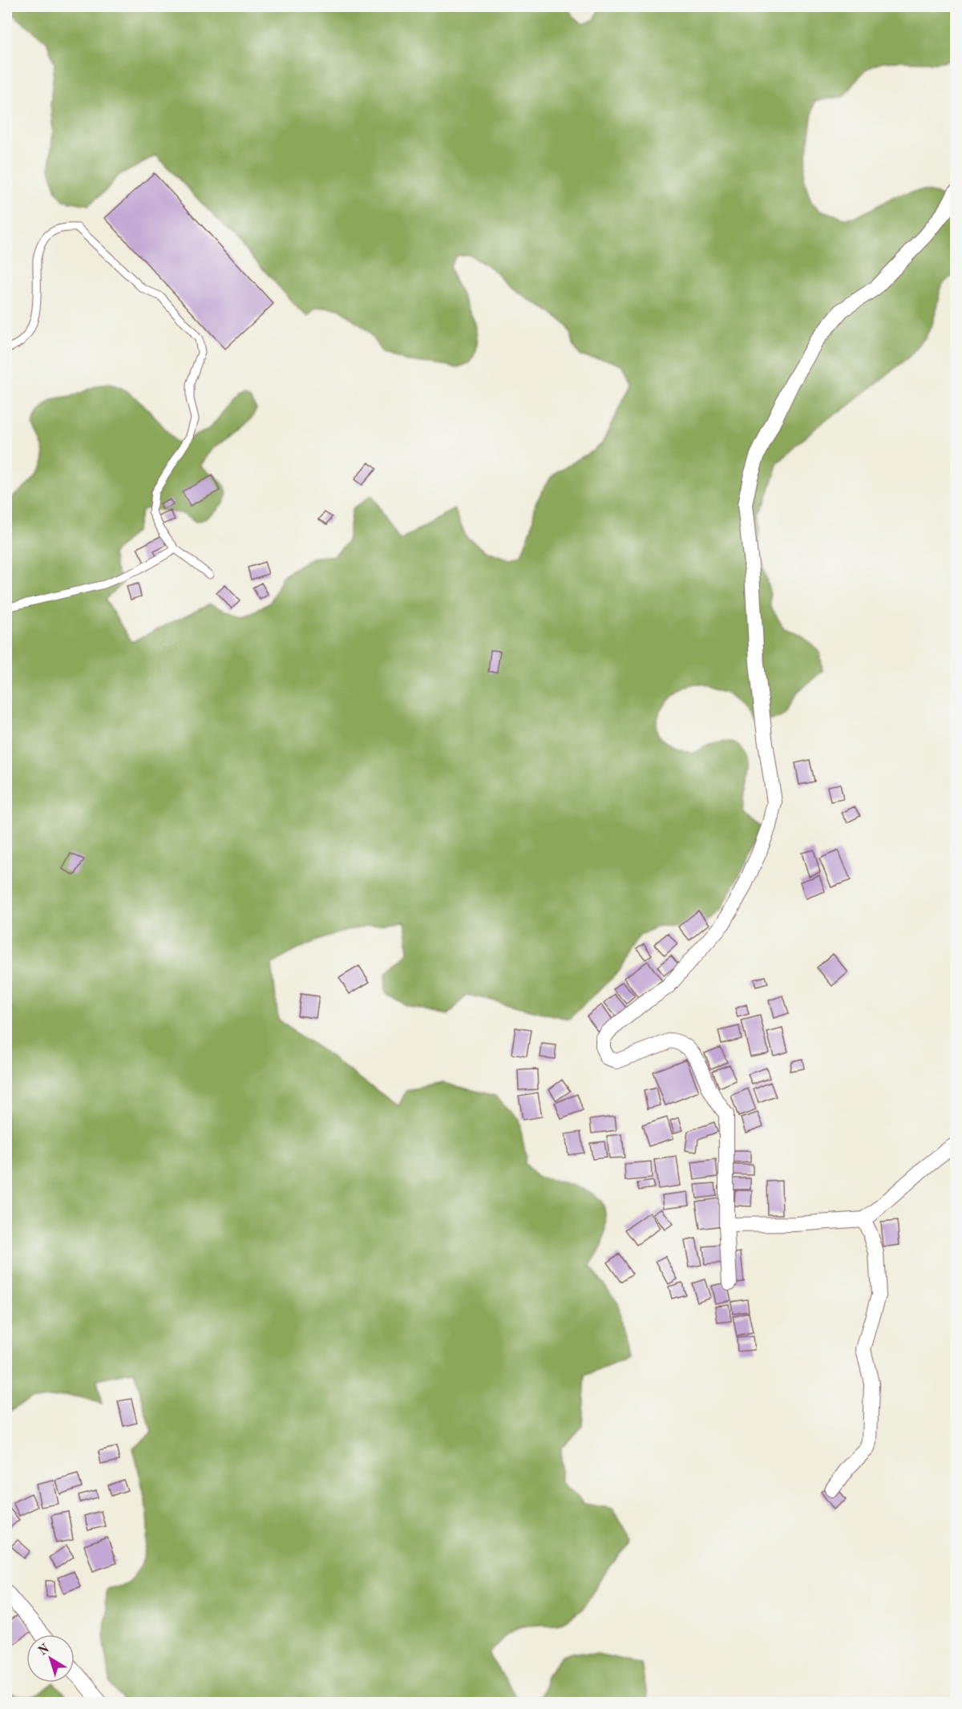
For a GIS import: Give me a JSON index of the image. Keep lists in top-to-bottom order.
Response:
{
  "north": "top left"
}
